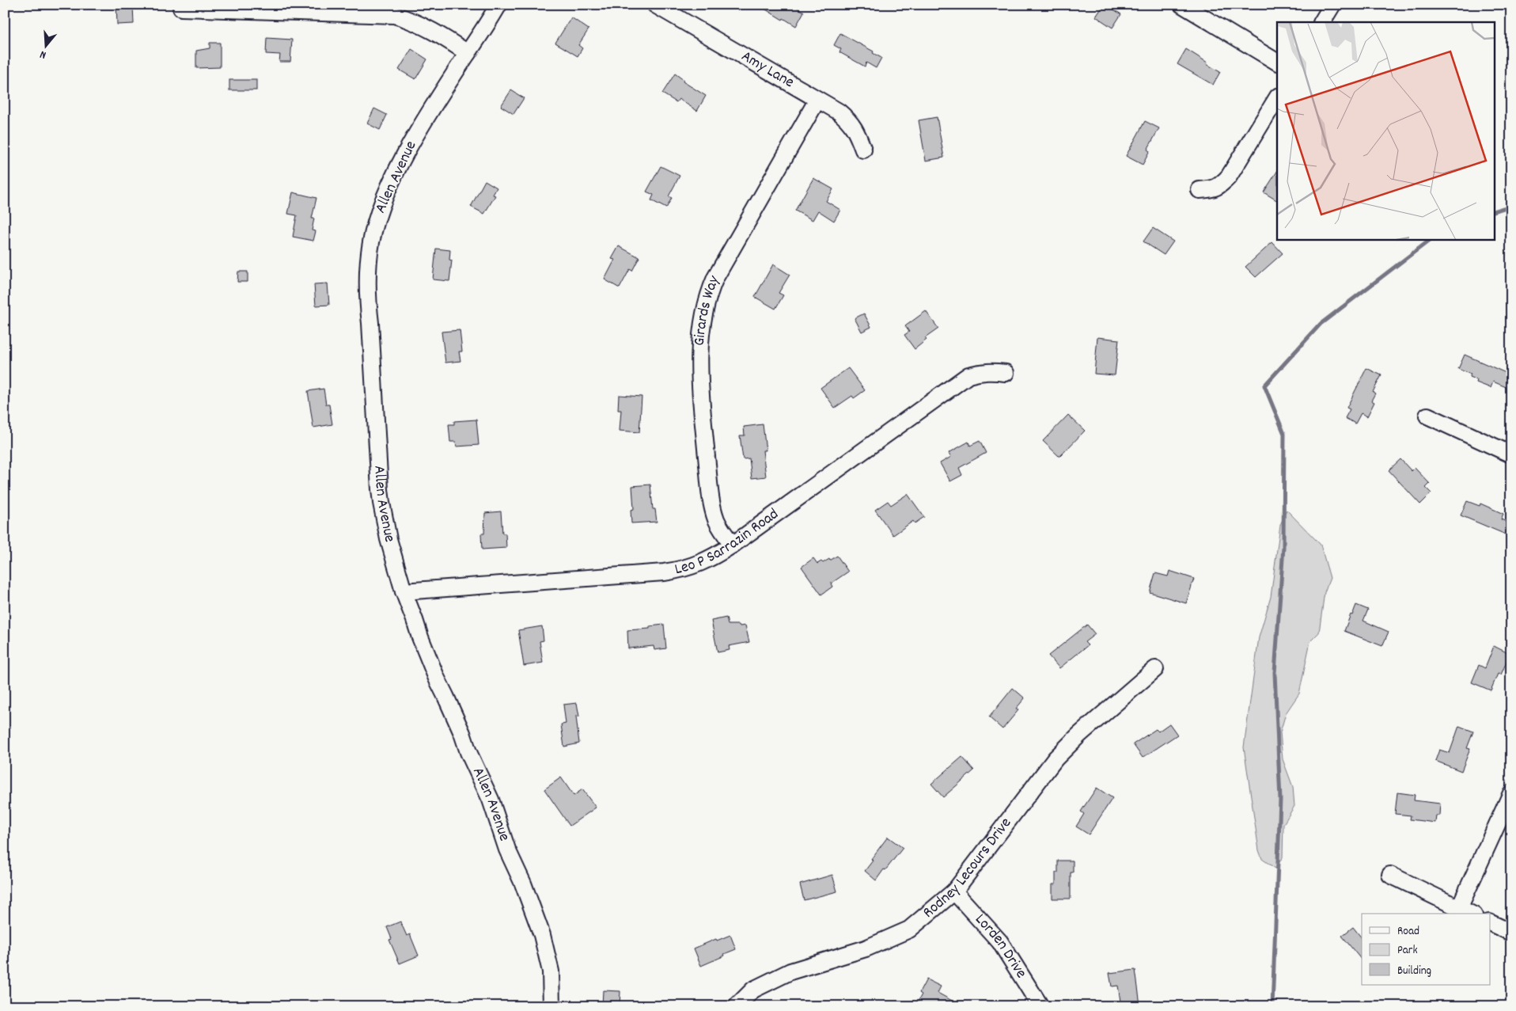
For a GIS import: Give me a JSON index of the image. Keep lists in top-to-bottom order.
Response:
{
  "streets": {
    "street": [
      "Amy Lane",
      "Allen Avenue",
      "Girards Way",
      "Leo P Sarrazin Road",
      "Rodney Lecours Drive",
      "Lorden Drive"
    ]
  },
  "crossings": [
    ["Amy Lane", "Girards Way"],
    ["Allen Avenue", "Leo P Sarrazin Road"],
    ["Girards Way", "Leo P Sarrazin Road"],
    ["Rodney Lecours Drive", "Lorden Drive"]
  ],
  "legend": ["Road", "Park", "Building"],
  "north": "bottom"
}
